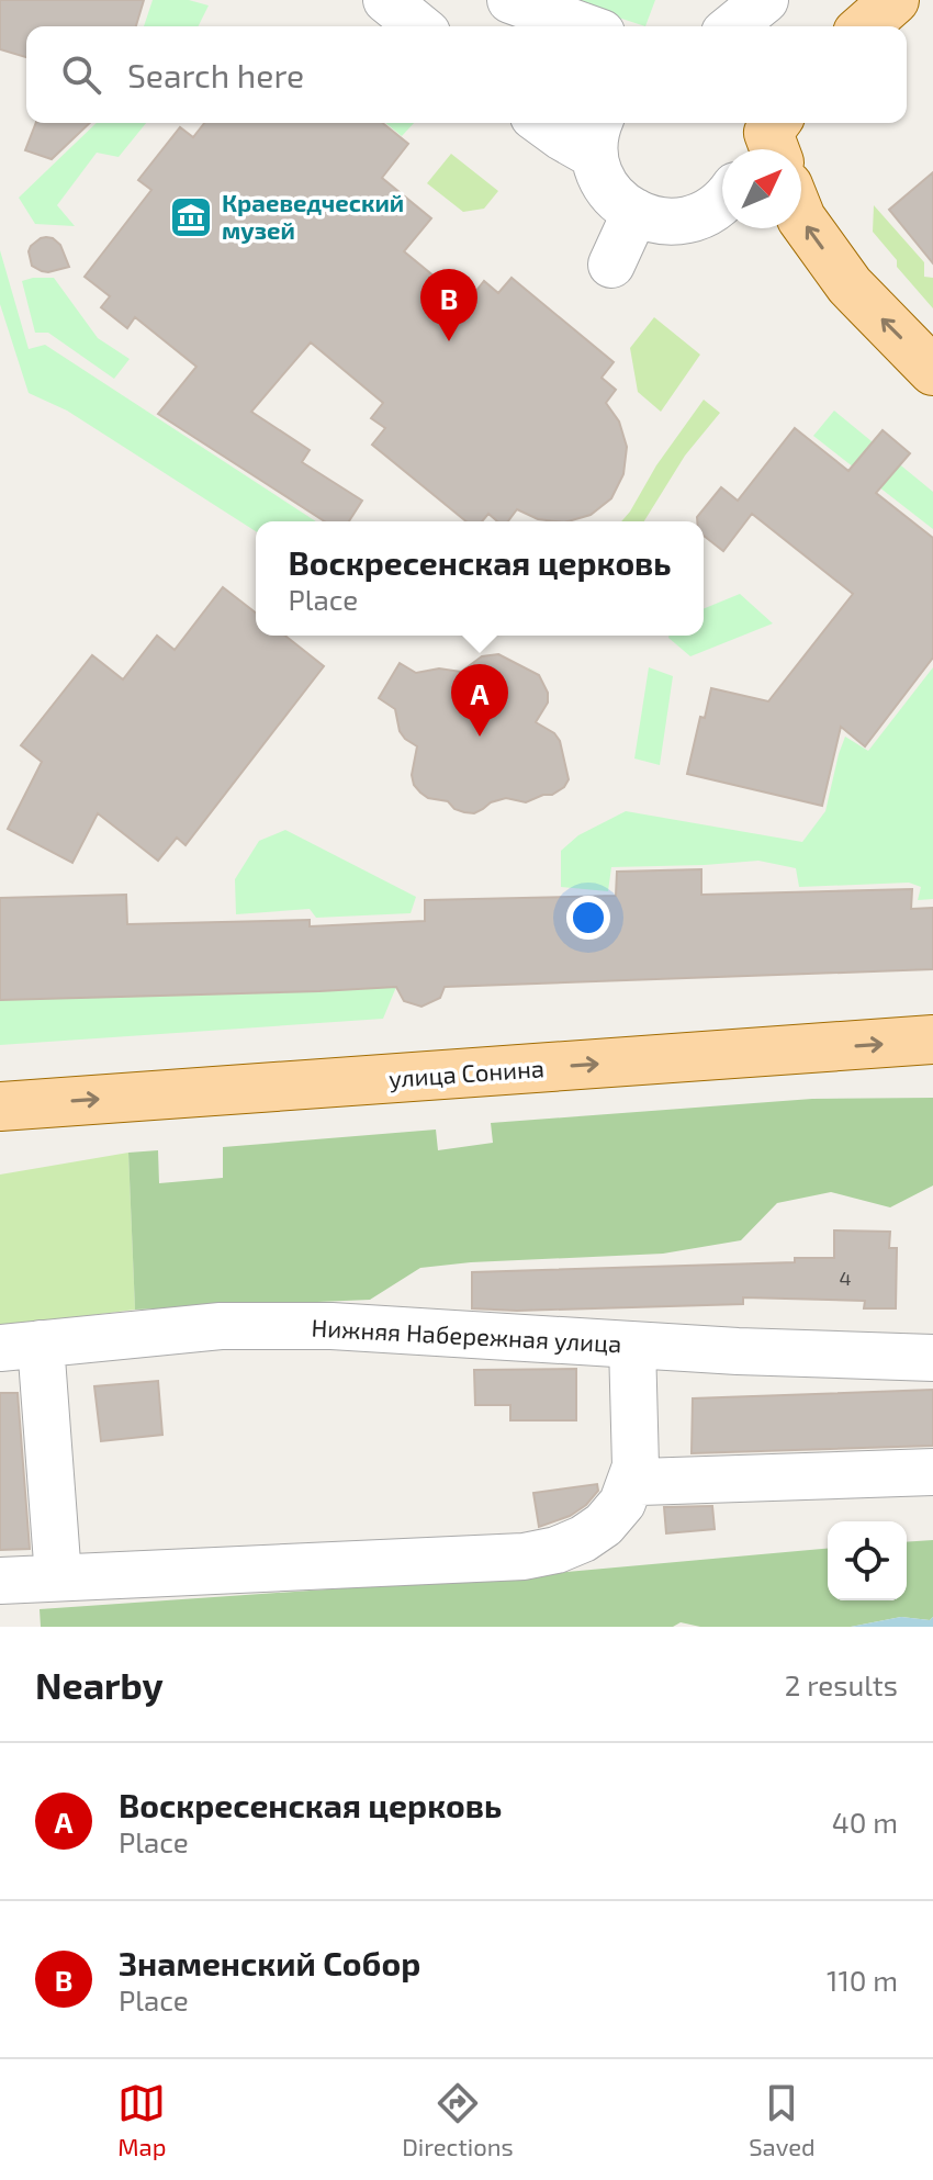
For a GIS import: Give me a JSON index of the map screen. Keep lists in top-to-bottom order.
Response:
{
  "streets": {
    "main road": ["улица Сонина"],
    "street": ["Нижняя Набережная улица"]
  },
  "one_way": ["улица Сонина"],
  "places": {
    "museum": ["Краеведческий музей"]
  },
  "house_numbers": ["4"],
  "north": "top right",
  "page": {
    "search": "Search here",
    "pins": ["B", "A"],
    "popup": ["Воскресенская церковь", "Place"],
    "heading": ["Nearby", "2 results"],
    "list": [
      {
        "mark": "A",
        "name": "Воскресенская церковь",
        "note": "Place",
        "value": "40 m"
      },
      {
        "mark": "B",
        "name": "Знаменский Собор",
        "note": "Place",
        "value": "110 m"
      }
    ],
    "nav": ["Map", "Directions", "Saved"]
  }
}
